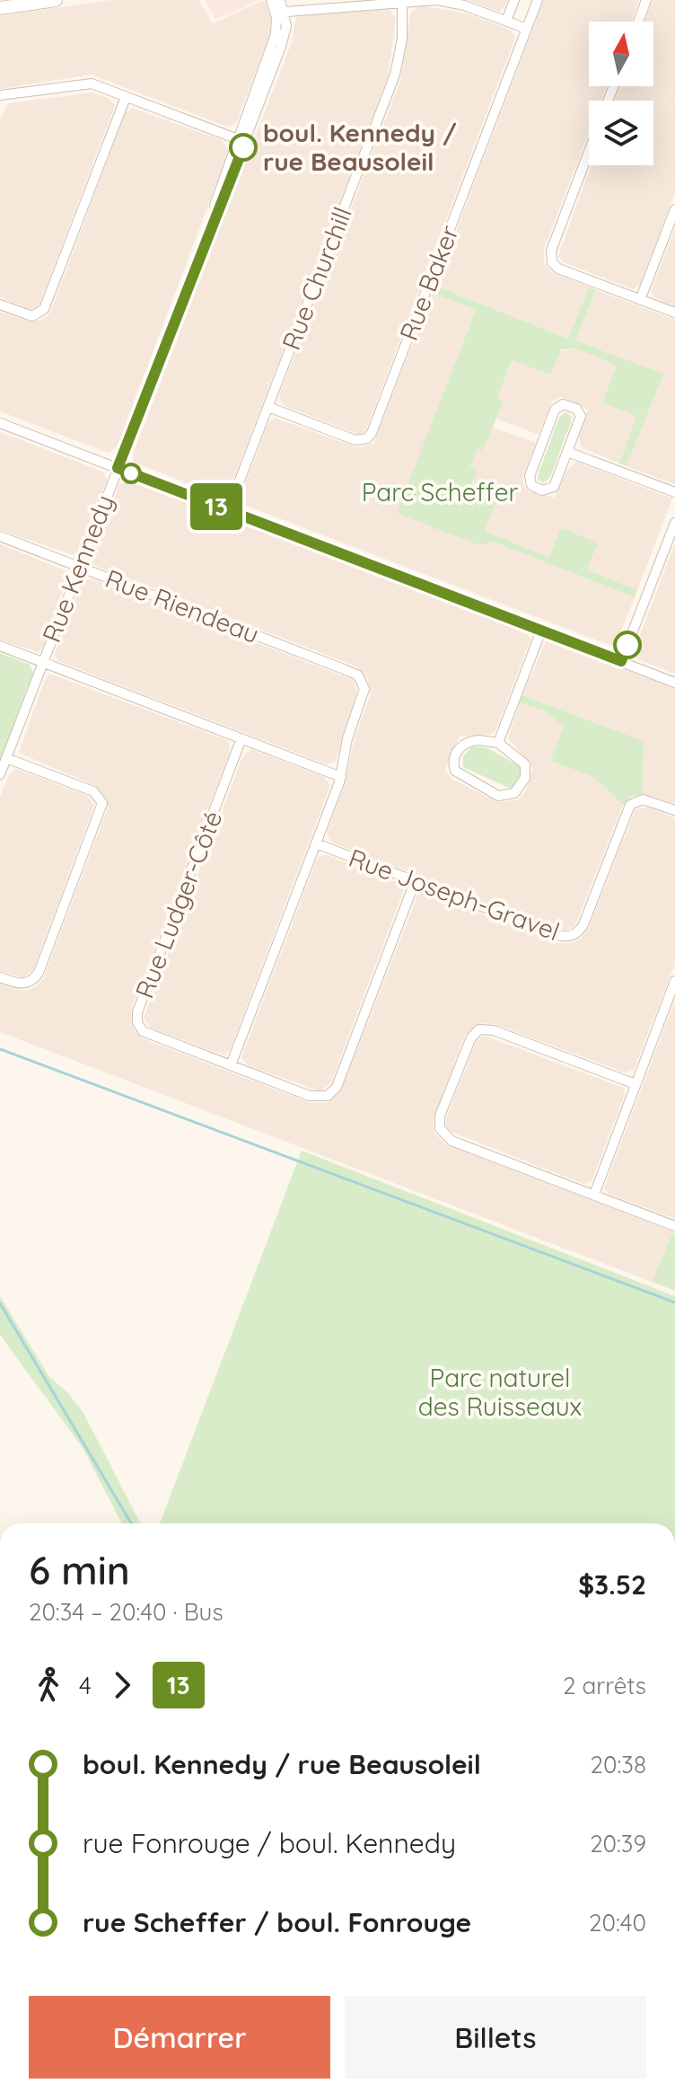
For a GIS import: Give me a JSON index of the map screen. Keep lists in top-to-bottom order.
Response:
{
  "streets": {
    "street": [
      "Rue Churchill",
      "Rue Baker",
      "Rue Kennedy",
      "Rue Riendeau",
      "Rue Joseph-Gravel",
      "Rue Ludger-Côté"
    ]
  },
  "crossings": [
    ["Rue Churchill", "Rue Baker"],
    ["Rue Kennedy", "Rue Riendeau"],
    ["Rue Joseph-Gravel", "Rue Ludger-Côté"]
  ],
  "parks": ["Parc Scheffer", "Parc naturel des Ruisseaux"],
  "places": ["boul. Kennedy / rue Beausoleil"],
  "lines": ["bus line 13"],
  "north": "top",
  "page": {
    "on_map": "13",
    "heading": ["6 min", "20:34 – 20:40 · Bus", "$3.52"],
    "legs": ["4", "13", "2 arrêts"],
    "list": [
      {
        "name": "boul. Kennedy / rue Beausoleil",
        "value": "20:38"
      },
      {
        "name": "rue Fonrouge / boul. Kennedy",
        "value": "20:39"
      },
      {
        "name": "rue Scheffer / boul. Fonrouge",
        "value": "20:40"
      }
    ],
    "buttons": ["Démarrer", "Billets"]
  }
}
